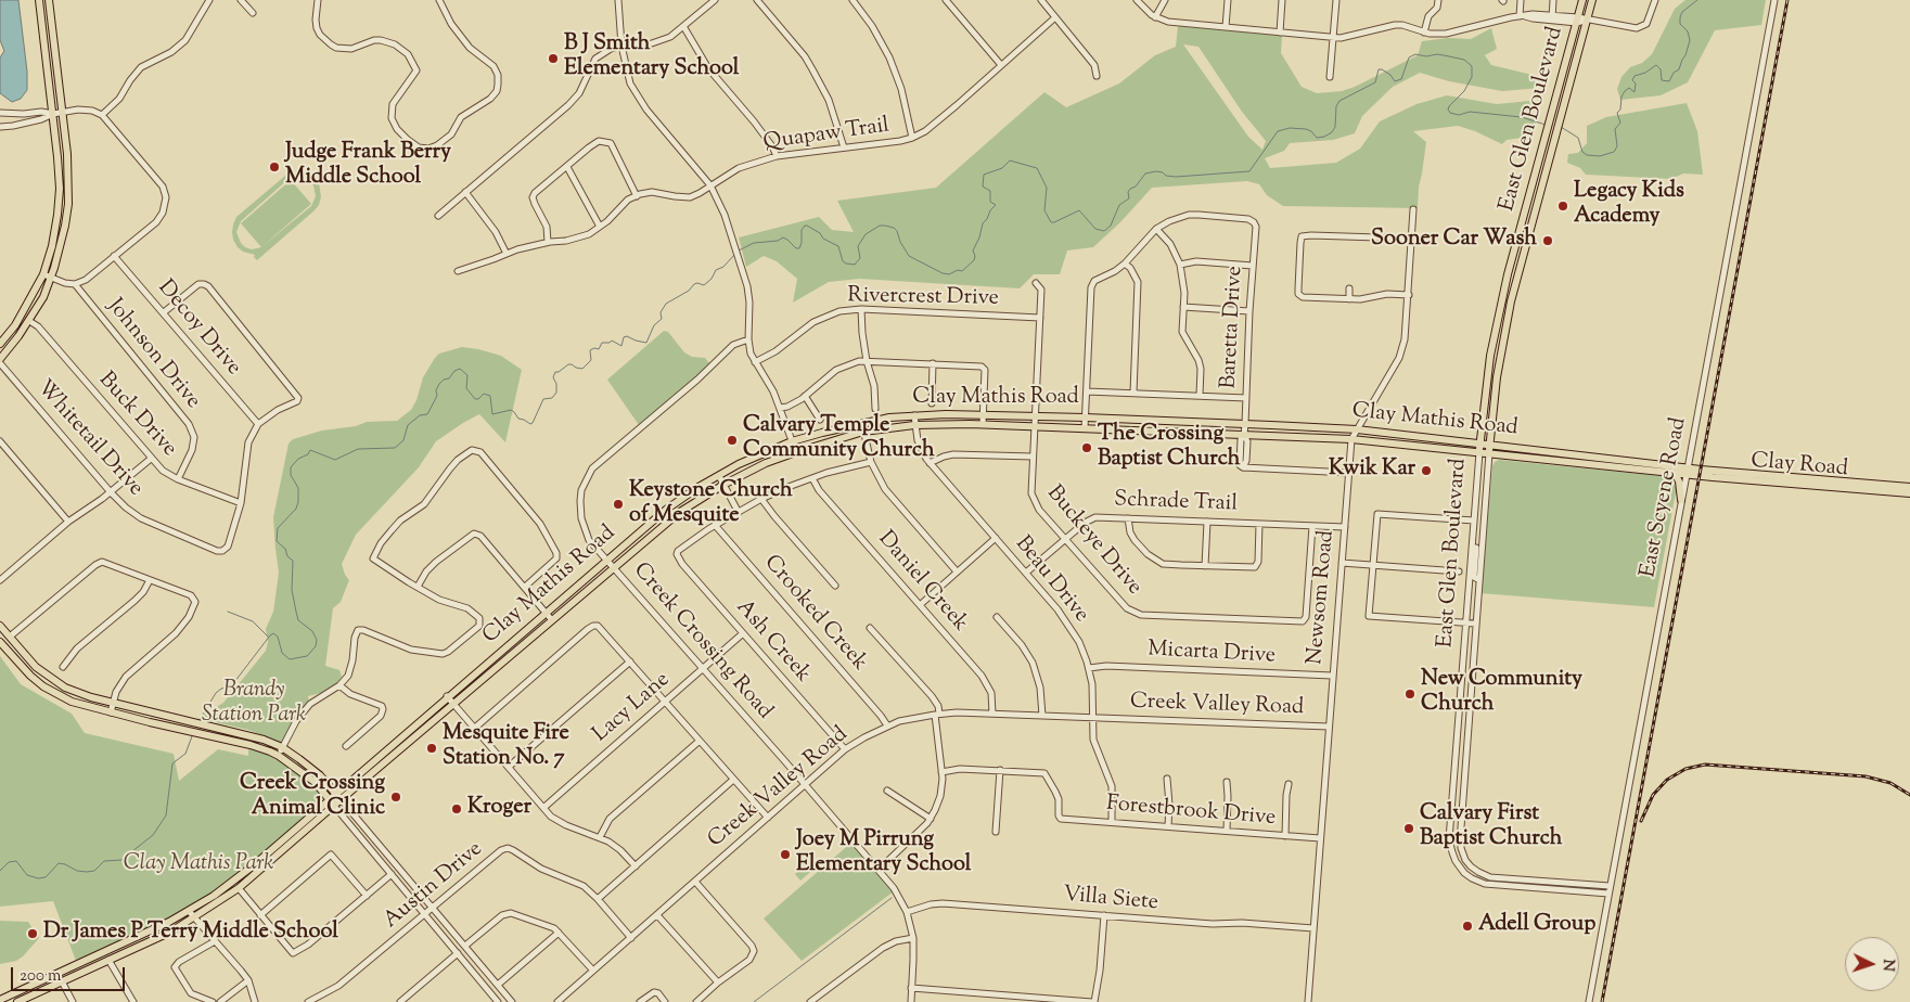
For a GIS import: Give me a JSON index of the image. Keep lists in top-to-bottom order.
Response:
{
  "streets": {
    "main road": ["East Glen Boulevard", "Clay Mathis Road", "Clay Road"],
    "street": [
      "Quapaw Trail",
      "Rivercrest Drive",
      "Baretta Drive",
      "Decoy Drive",
      "Johnson Drive",
      "Buck Drive",
      "Whitetail Drive",
      "East Scyene Road",
      "Schrade Trail",
      "Buckeye Drive",
      "Beau Drive",
      "Daniel Creek",
      "Newsom Road",
      "Crooked Creek",
      "Creek Crossing Road",
      "Ash Creek",
      "Micarta Drive",
      "Creek Valley Road",
      "Lacy Lane",
      "Forestbrook Drive",
      "Austin Drive",
      "Villa Siete"
    ]
  },
  "crossings": [
    ["East Glen Boulevard", "Clay Mathis Road"],
    ["Rivercrest Drive", "Buckeye Drive"],
    ["Baretta Drive", "Clay Mathis Road"],
    ["Baretta Drive", "Newsom Road"],
    ["Johnson Drive", "Buck Drive"],
    ["Clay Mathis Road", "Clay Road"],
    ["Clay Mathis Road", "East Scyene Road"],
    ["Clay Mathis Road", "Buckeye Drive"],
    ["Clay Mathis Road", "Beau Drive"],
    ["Clay Mathis Road", "Newsom Road"],
    ["Clay Mathis Road", "Creek Crossing Road"],
    ["Buck Drive", "Whitetail Drive"],
    ["Clay Road", "East Scyene Road"],
    ["Schrade Trail", "Buckeye Drive"],
    ["Schrade Trail", "Beau Drive"],
    ["Schrade Trail", "Newsom Road"],
    ["Beau Drive", "Micarta Drive"],
    ["Beau Drive", "Creek Valley Road"],
    ["Beau Drive", "Forestbrook Drive"],
    ["Daniel Creek", "Creek Valley Road"],
    ["Newsom Road", "Micarta Drive"],
    ["Newsom Road", "Creek Valley Road"],
    ["Newsom Road", "Forestbrook Drive"],
    ["Newsom Road", "Villa Siete"],
    ["Crooked Creek", "Ash Creek"],
    ["Crooked Creek", "Creek Valley Road"],
    ["Creek Crossing Road", "Creek Valley Road"],
    ["Creek Crossing Road", "Lacy Lane"],
    ["Creek Crossing Road", "Villa Siete"],
    ["Ash Creek", "Creek Valley Road"],
    ["Ash Creek", "Lacy Lane"],
    ["Creek Valley Road", "Austin Drive"]
  ],
  "parks": ["Brandy Station Park", "Clay Mathis Park"],
  "places": [
    "B J Smith Elementary School",
    "Judge Frank Berry Middle School",
    "Legacy Kids Academy",
    "Sooner Car Wash",
    "Calvary Temple Community Church",
    "The Crossing Baptist Church",
    "Kwik Kar",
    "Keystone Church of Mesquite",
    "New Community Church",
    "Mesquite Fire Station No. 7",
    "Creek Crossing Animal Clinic",
    "Kroger",
    "Calvary First Baptist Church",
    "Joey M Pirrung Elementary School",
    "Adell Group",
    "Dr James P Terry Middle School"
  ],
  "scale_bar": "200 m",
  "north": "right"
}
